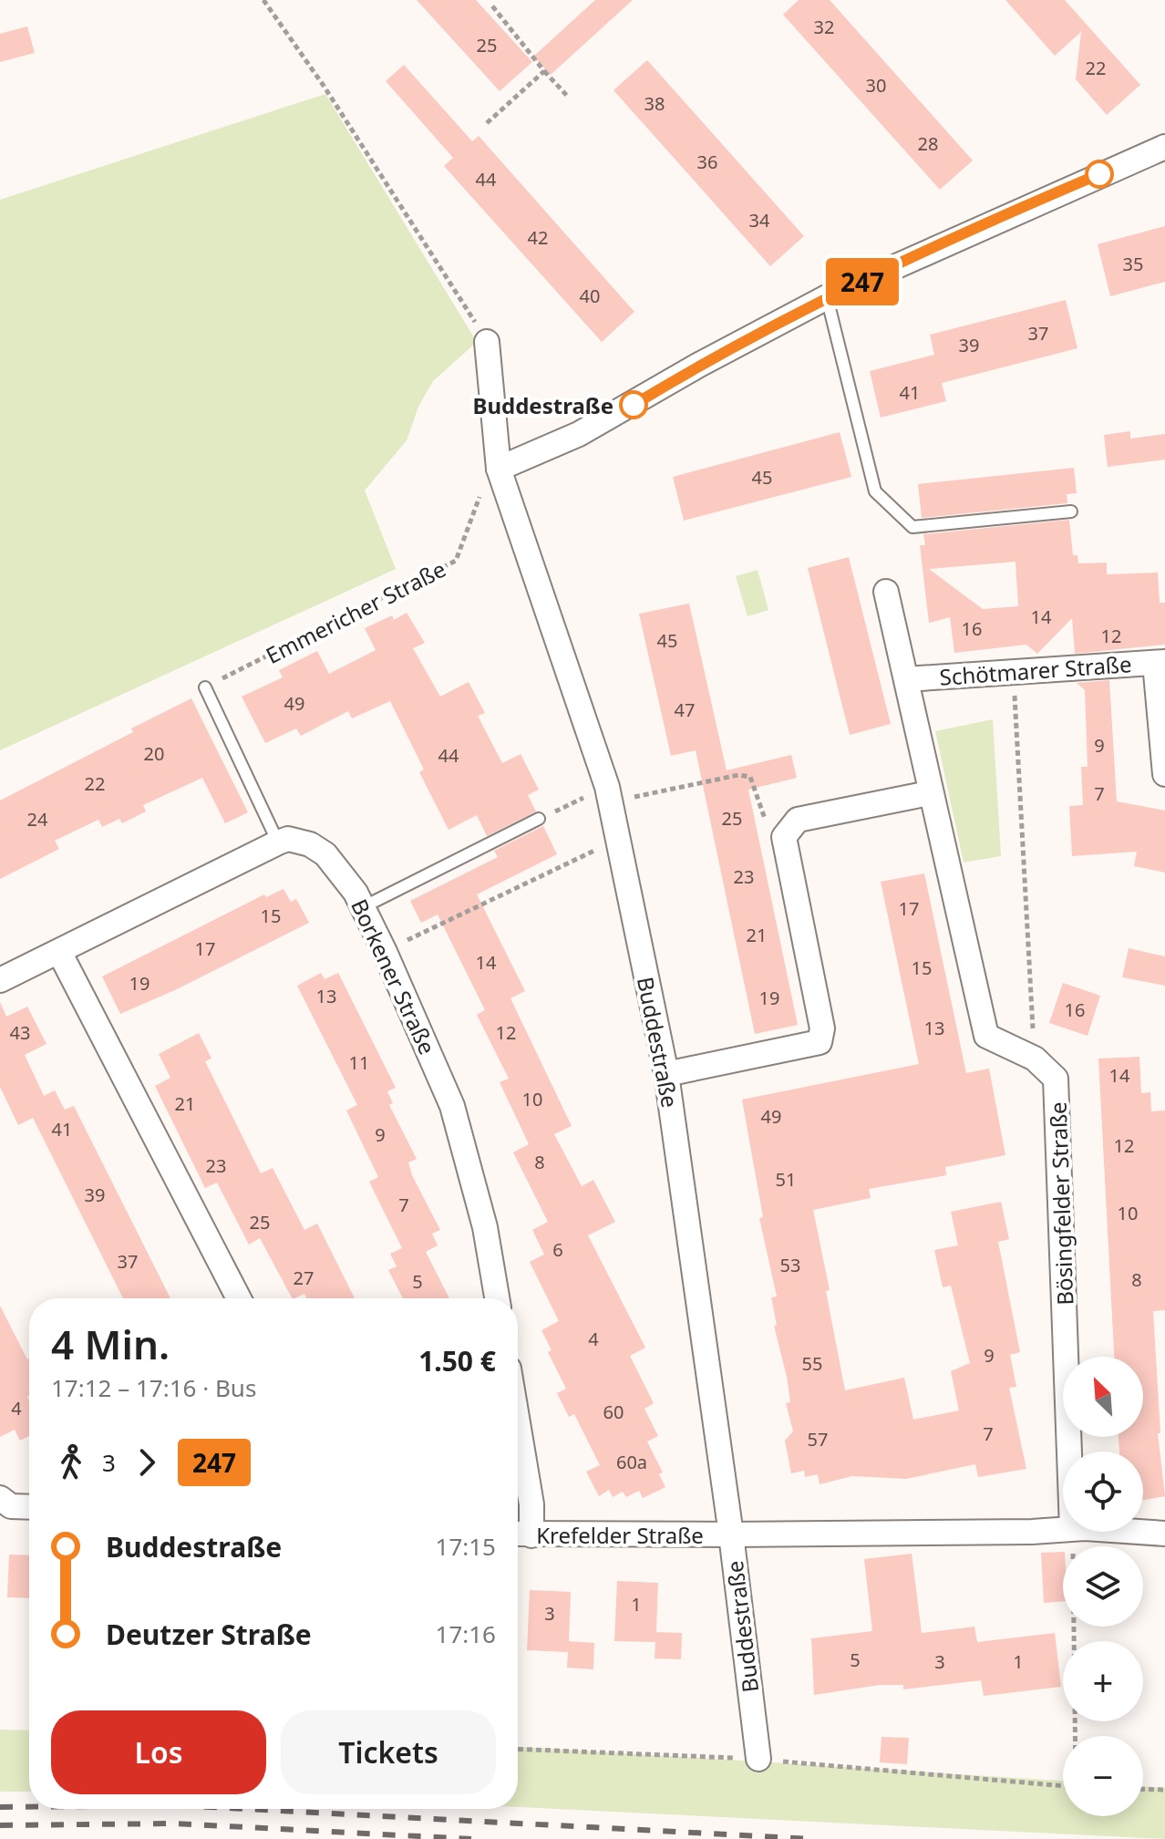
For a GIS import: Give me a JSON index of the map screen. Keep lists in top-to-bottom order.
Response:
{
  "streets": {
    "street": [
      "Schötmarer Straße",
      "Borkener Straße",
      "Buddestraße",
      "Bösingfelder Straße",
      "Krefelder Straße"
    ],
    "path": ["Emmericher Straße"]
  },
  "crossings": [
    ["Emmericher Straße", "Buddestraße"],
    ["Schötmarer Straße", "Bösingfelder Straße"],
    ["Buddestraße", "Krefelder Straße"]
  ],
  "places": ["Buddestraße"],
  "lines": ["bus line 247"],
  "house_numbers": [
    "32",
    "25",
    "22",
    "30",
    "38",
    "28",
    "36",
    "44",
    "34",
    "42",
    "35",
    "40",
    "37",
    "39",
    "41",
    "45",
    "14",
    "16",
    "12",
    "45",
    "49",
    "47",
    "9",
    "20",
    "44",
    "22",
    "7",
    "25",
    "24",
    "23",
    "17",
    "15",
    "21",
    "17",
    "14",
    "15",
    "19",
    "13",
    "19",
    "16",
    "13",
    "43",
    "12",
    "11",
    "14",
    "10",
    "21",
    "49",
    "41",
    "9",
    "12",
    "8",
    "23",
    "51",
    "39",
    "7",
    "10",
    "25",
    "6",
    "37",
    "53",
    "27",
    "8",
    "5",
    "4",
    "9",
    "55",
    "4",
    "60",
    "7",
    "57",
    "60a",
    "1",
    "3",
    "5",
    "3",
    "1"
  ],
  "north": "top left",
  "page": {
    "on_map": "247",
    "heading": ["4 Min.", "17:12 – 17:16 · Bus", "1.50 €"],
    "map_buttons": ["+", "−"],
    "legs": ["3", "247"],
    "list": [
      {
        "name": "Buddestraße",
        "value": "17:15"
      },
      {
        "name": "Deutzer Straße",
        "value": "17:16"
      }
    ],
    "buttons": ["Los", "Tickets"]
  }
}
